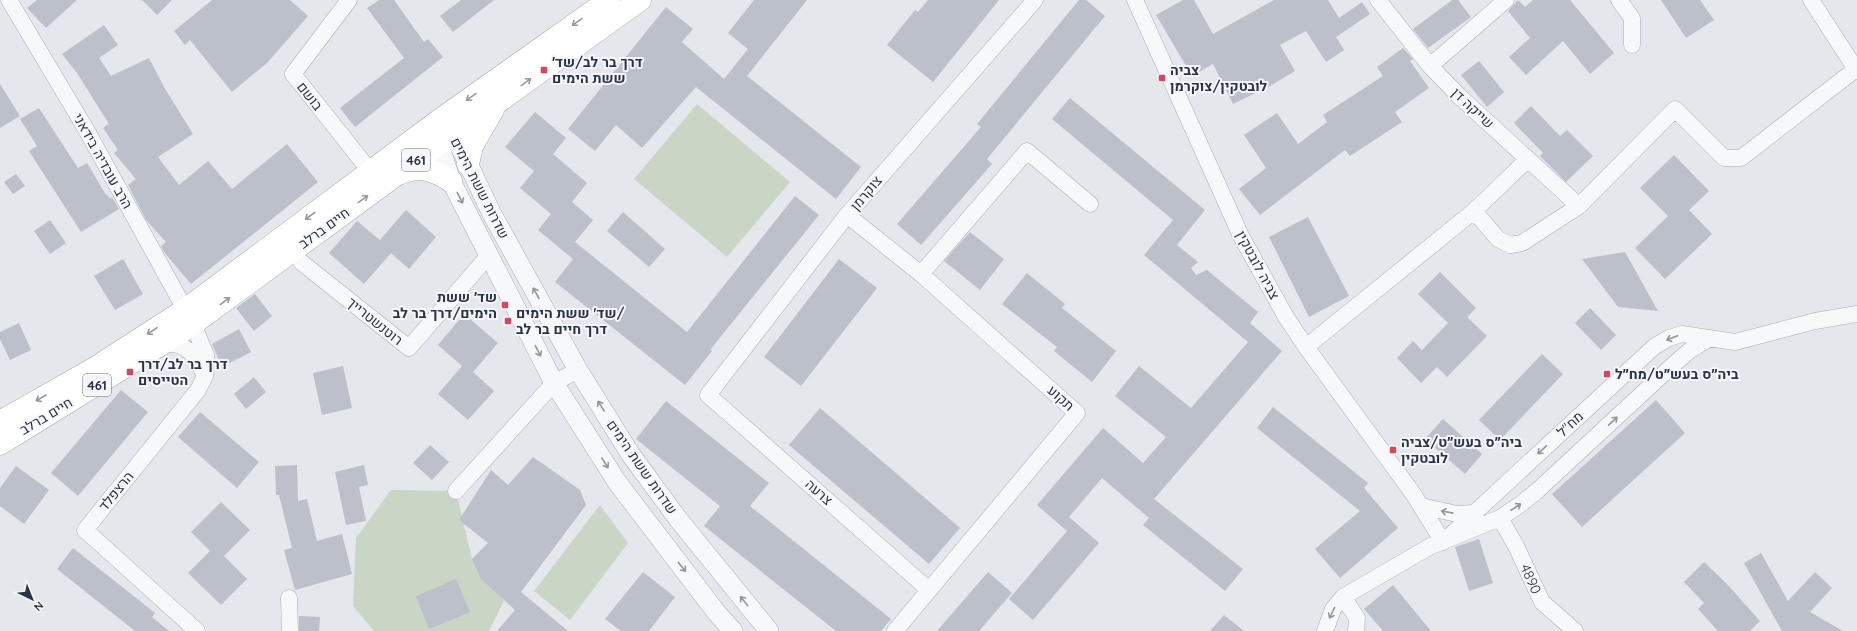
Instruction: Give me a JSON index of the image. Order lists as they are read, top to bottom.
{
  "streets": {
    "main road": ["461", "חיים ברלב"],
    "street": [
      "בושם",
      "שייקה דן",
      "הרב עובדיה בידאני",
      "שדרות ששת הימים",
      "צוקרמן",
      "צביה לובטקין",
      "רוטנשטרייך",
      "תקוע",
      "מח\"ל",
      "הרצפלד",
      "צרעה",
      "4890"
    ]
  },
  "crossings": [
    ["בושם", "חיים ברלב"],
    ["הרב עובדיה בידאני", "חיים ברלב"],
    ["הרב עובדיה בידאני", "הרצפלד"],
    ["שדרות ששת הימים", "חיים ברלב"],
    ["שדרות ששת הימים", "רוטנשטרייך"],
    ["צוקרמן", "תקוע"],
    ["צוקרמן", "צרעה"],
    ["חיים ברלב", "הרצפלד"],
    ["צביה לובטקין", "מח\"ל"],
    ["תקוע", "צרעה"],
    ["מח\"ל", "4890"]
  ],
  "places": {
    "transit": [
      "דרך בר לב/שד׳ ששת הימים",
      "צביה לובטקין/צוקרמן",
      "שד׳ ששת הימים/דרך בר לב",
      "שד' ששת הימים/ דרך חיים בר לב",
      "דרך בר לב/דרך הטייסים",
      "ביה״ס בעש״ט/מח״ל",
      "ביה״ס בעש״ט/צביה לובטקין"
    ]
  },
  "north": "bottom right"
}
